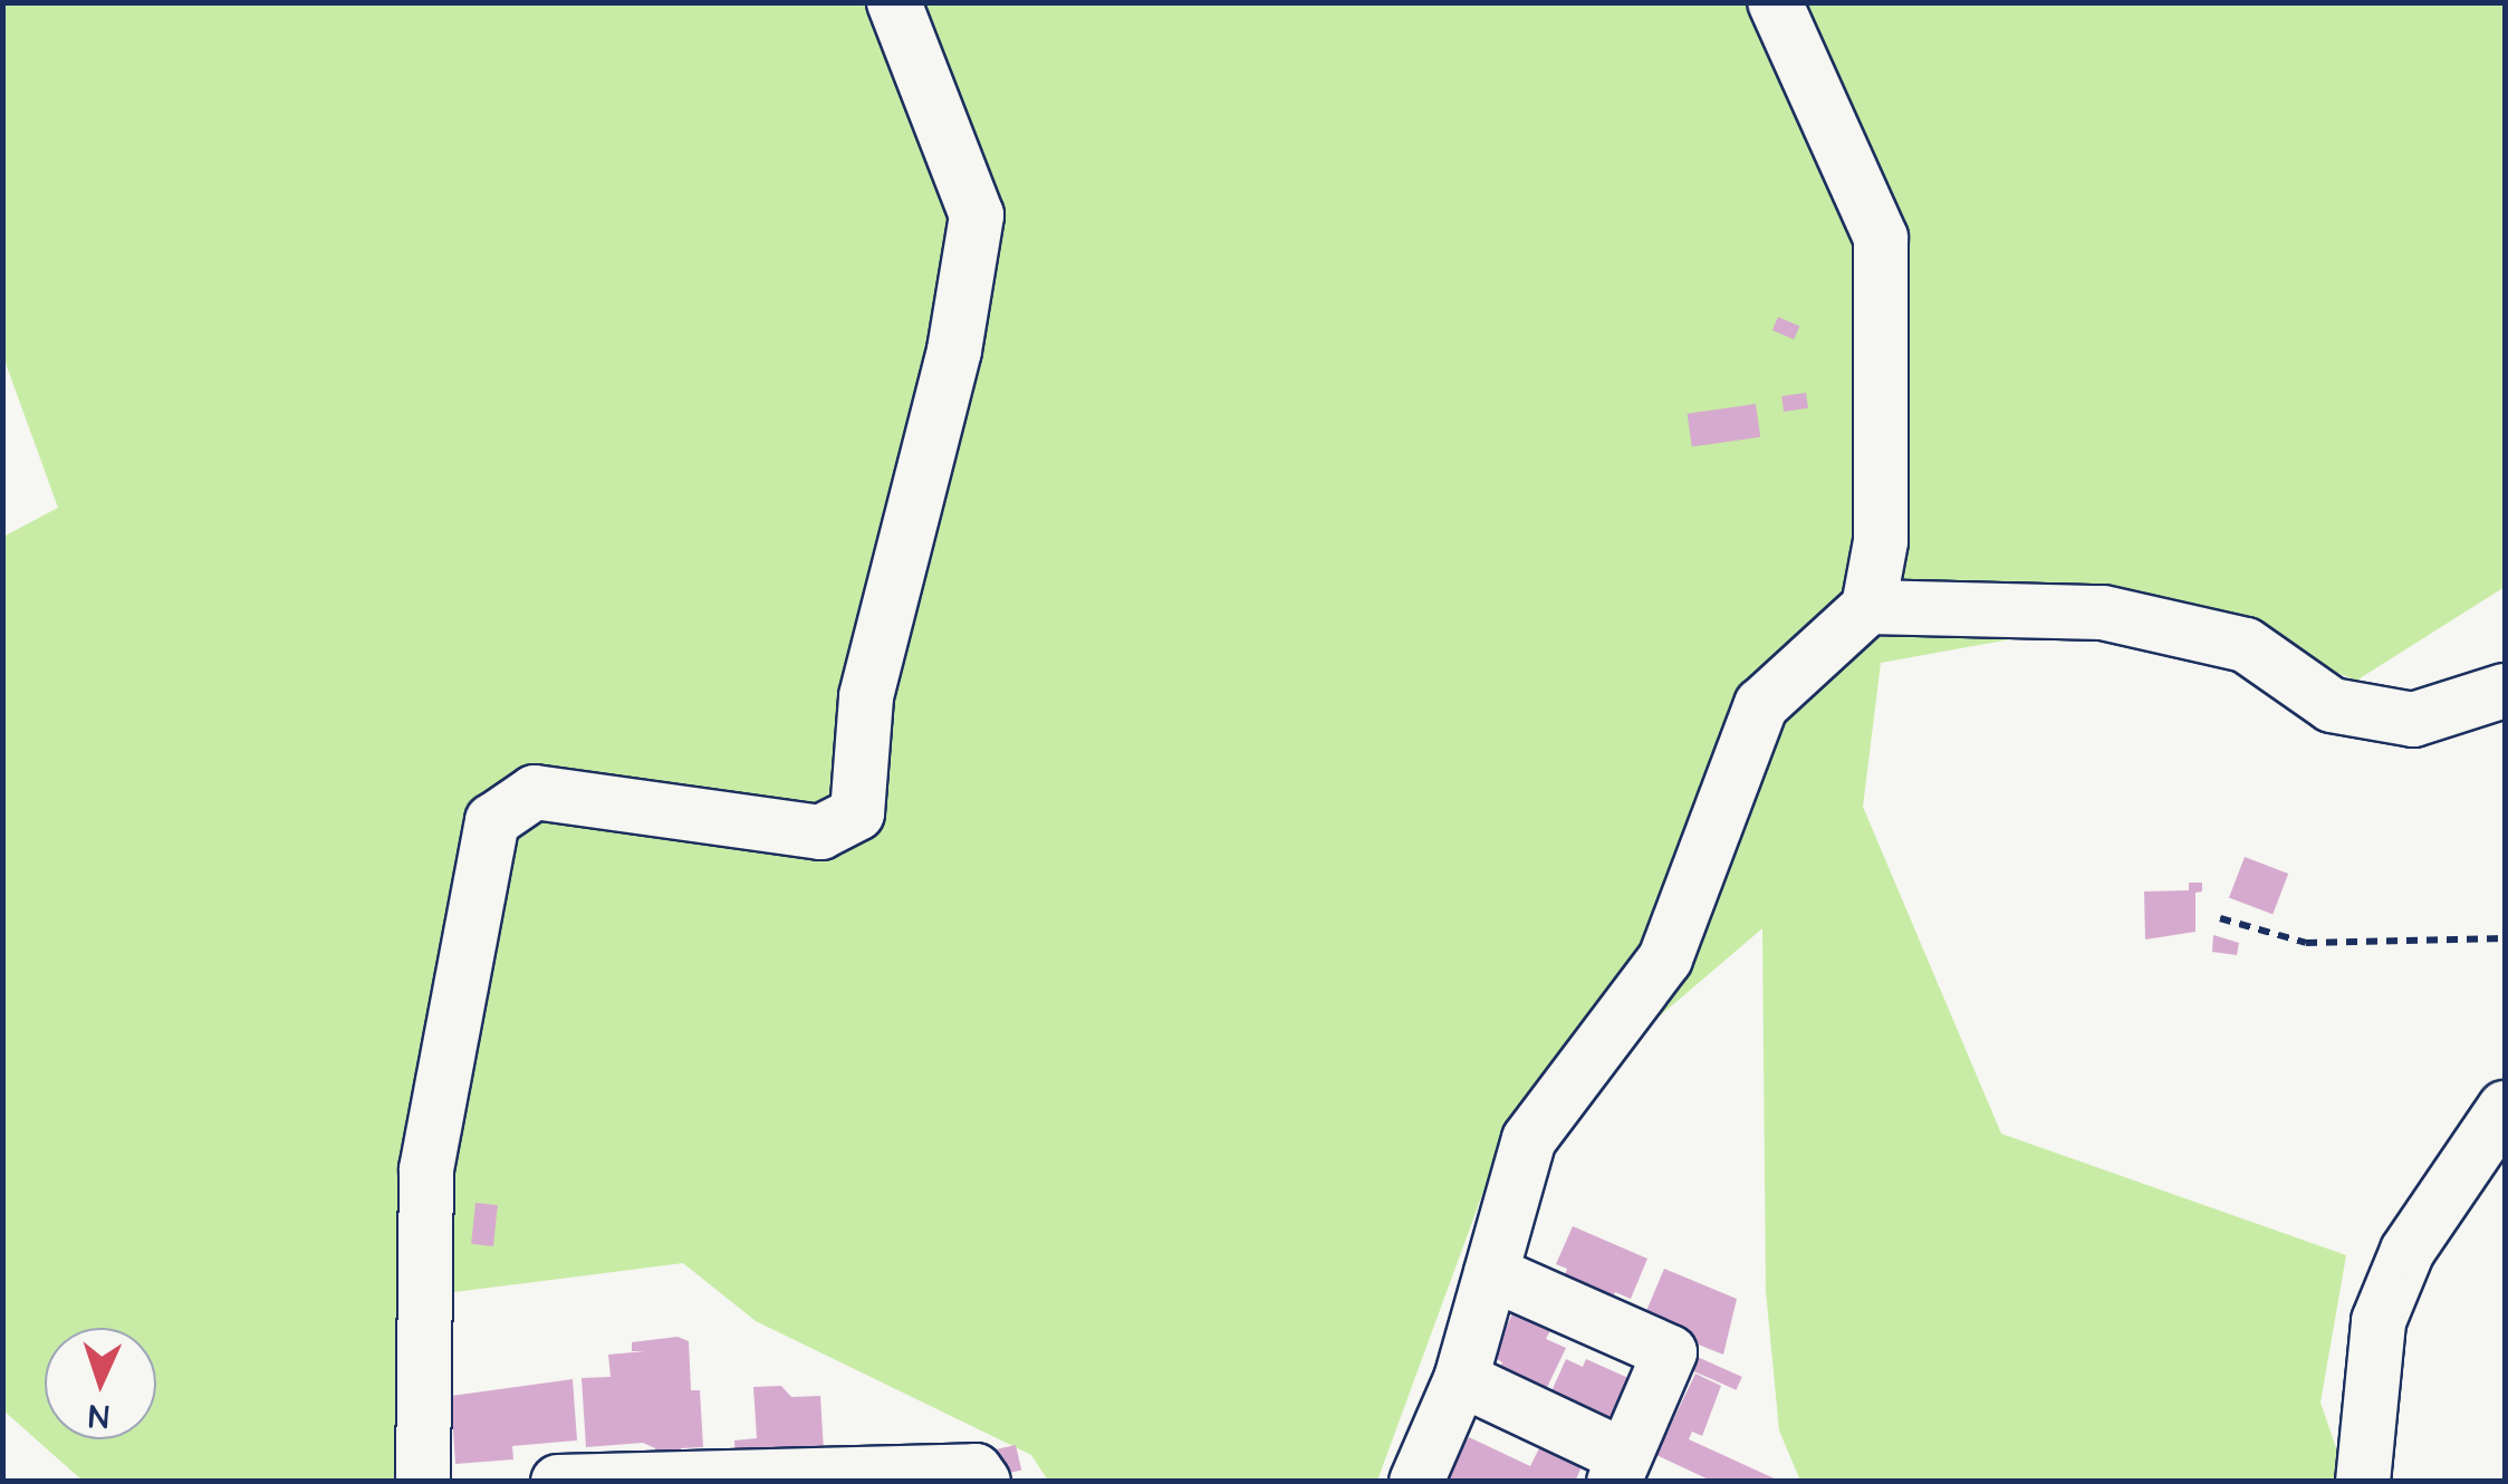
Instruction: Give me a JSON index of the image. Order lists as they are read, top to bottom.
{
  "north": "bottom"
}
